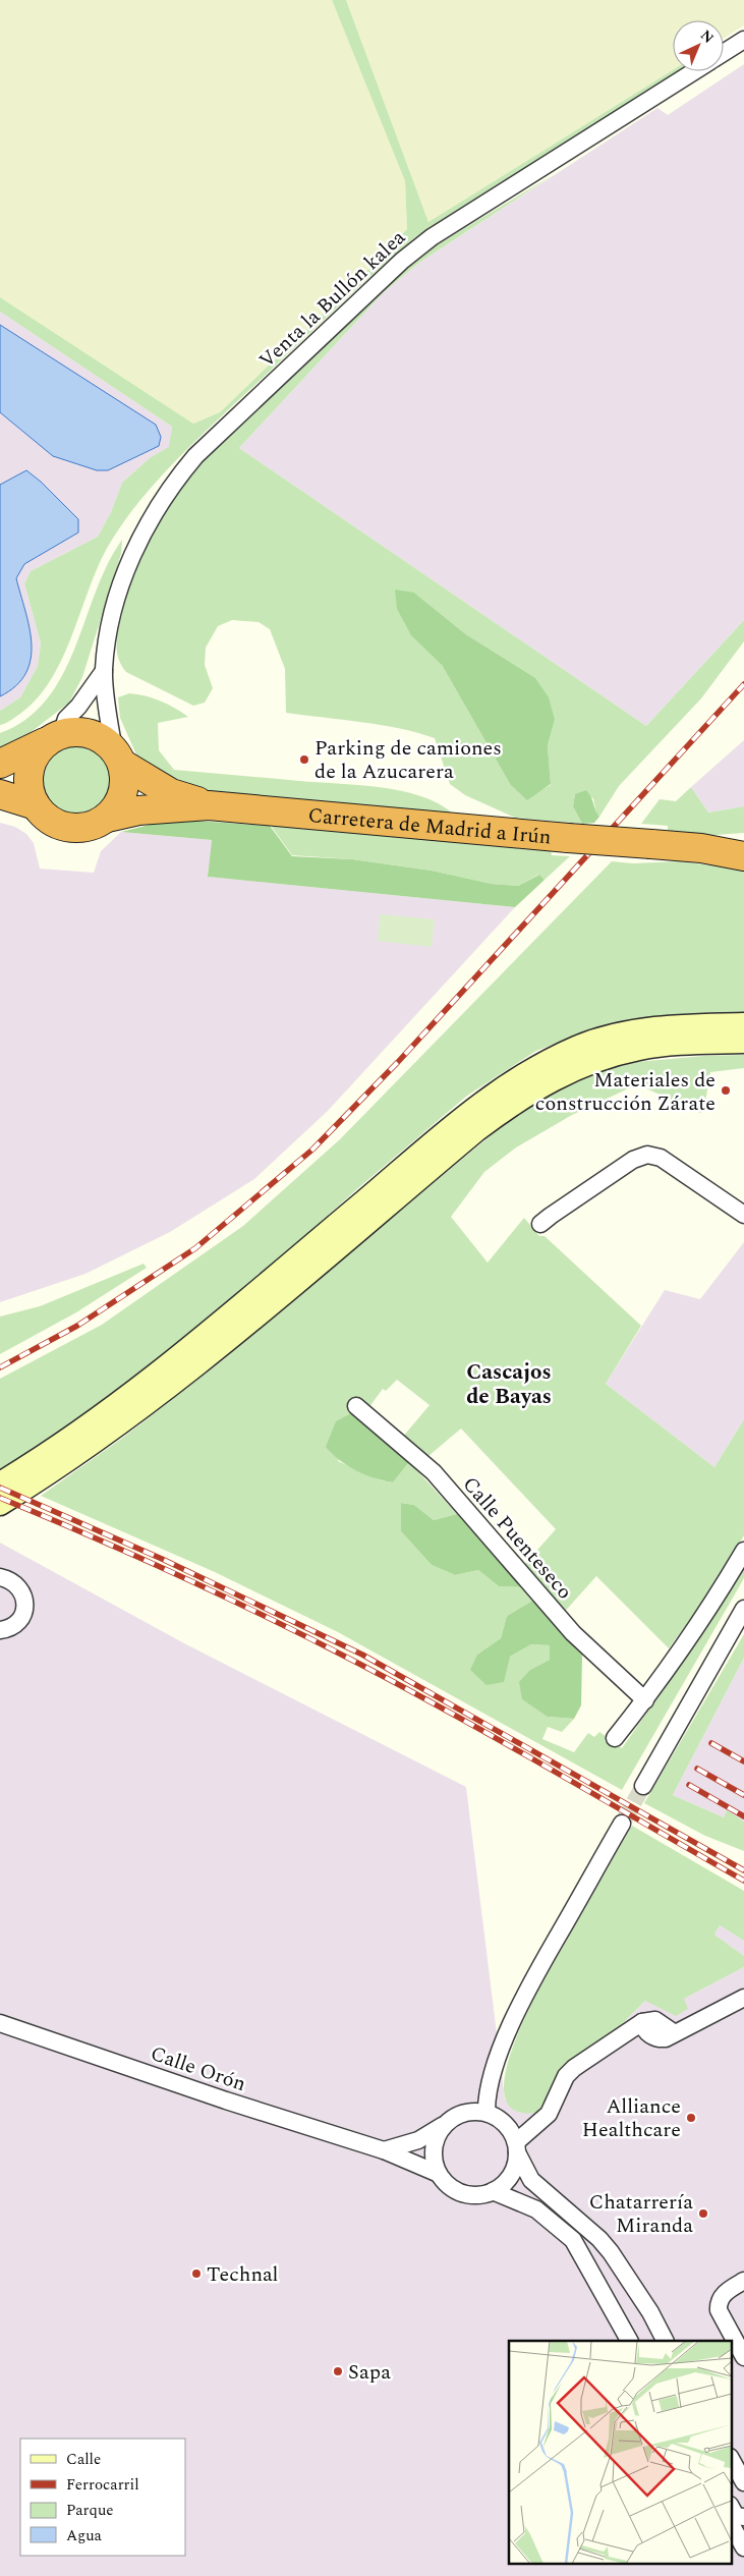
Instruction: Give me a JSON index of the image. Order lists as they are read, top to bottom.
{
  "streets": {
    "highway": ["Carretera de Madrid a Irún"],
    "street": ["Venta la Bullón kalea", "Calle Puenteseco", "Calle Orón"]
  },
  "districts": ["Cascajos de Bayas"],
  "places": [
    "Parking de camiones de la Azucarera",
    "Materiales de construcción Zárate",
    "Alliance Healthcare",
    "Chatarrería Miranda",
    "Technal",
    "Sapa"
  ],
  "legend": [
    "Calle",
    "Ferrocarril",
    "Parque",
    "Agua"
  ],
  "north": "top right"
}
